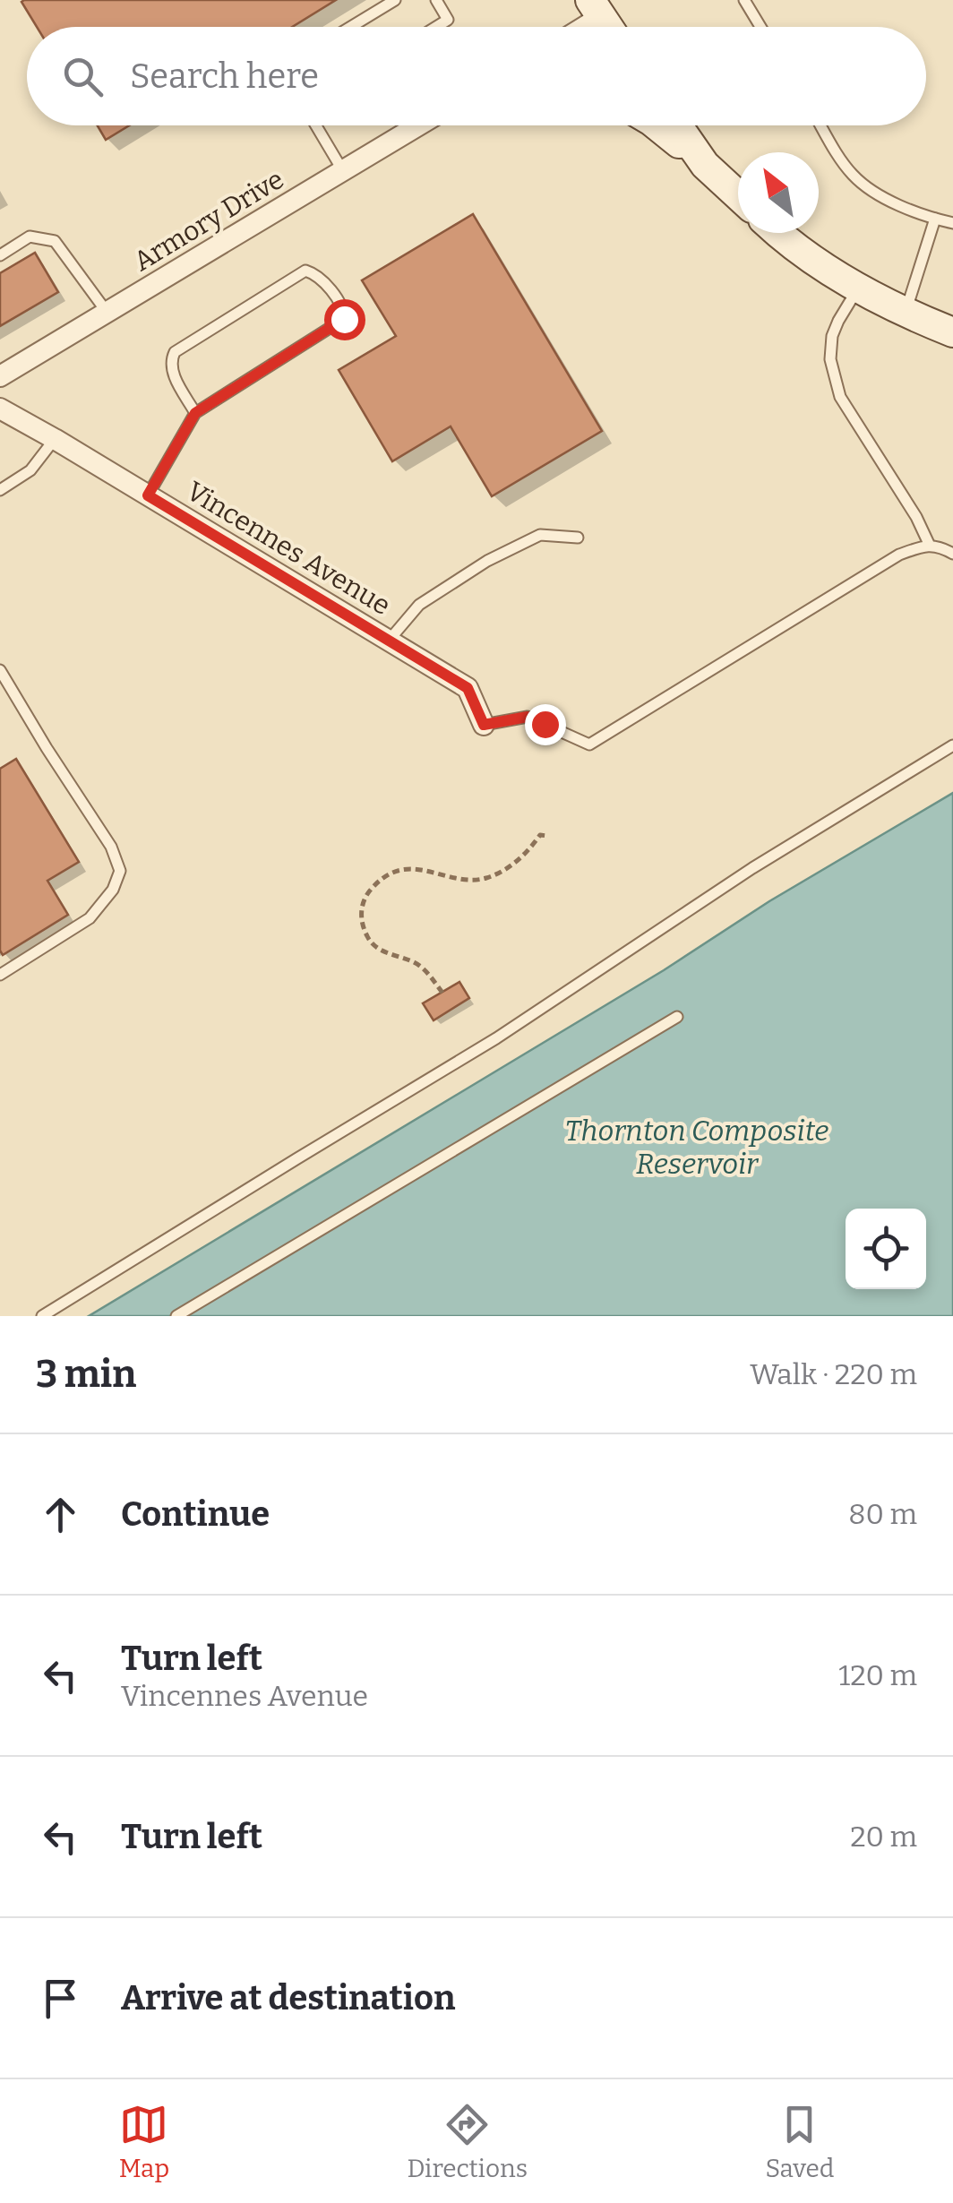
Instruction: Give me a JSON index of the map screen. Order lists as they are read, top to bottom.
{
  "streets": {
    "street": ["Armory Drive", "Vincennes Avenue"]
  },
  "water": ["Thornton Composite Reservoir"],
  "north": "top left",
  "page": {
    "search": "Search here",
    "heading": ["3 min", "Walk · 220 m"],
    "list": [
      ["Continue", "80 m"],
      ["Turn left", "Vincennes Avenue", "120 m"],
      ["Turn left", "20 m"],
      "Arrive at destination"
    ],
    "nav": ["Map", "Directions", "Saved"]
  }
}
